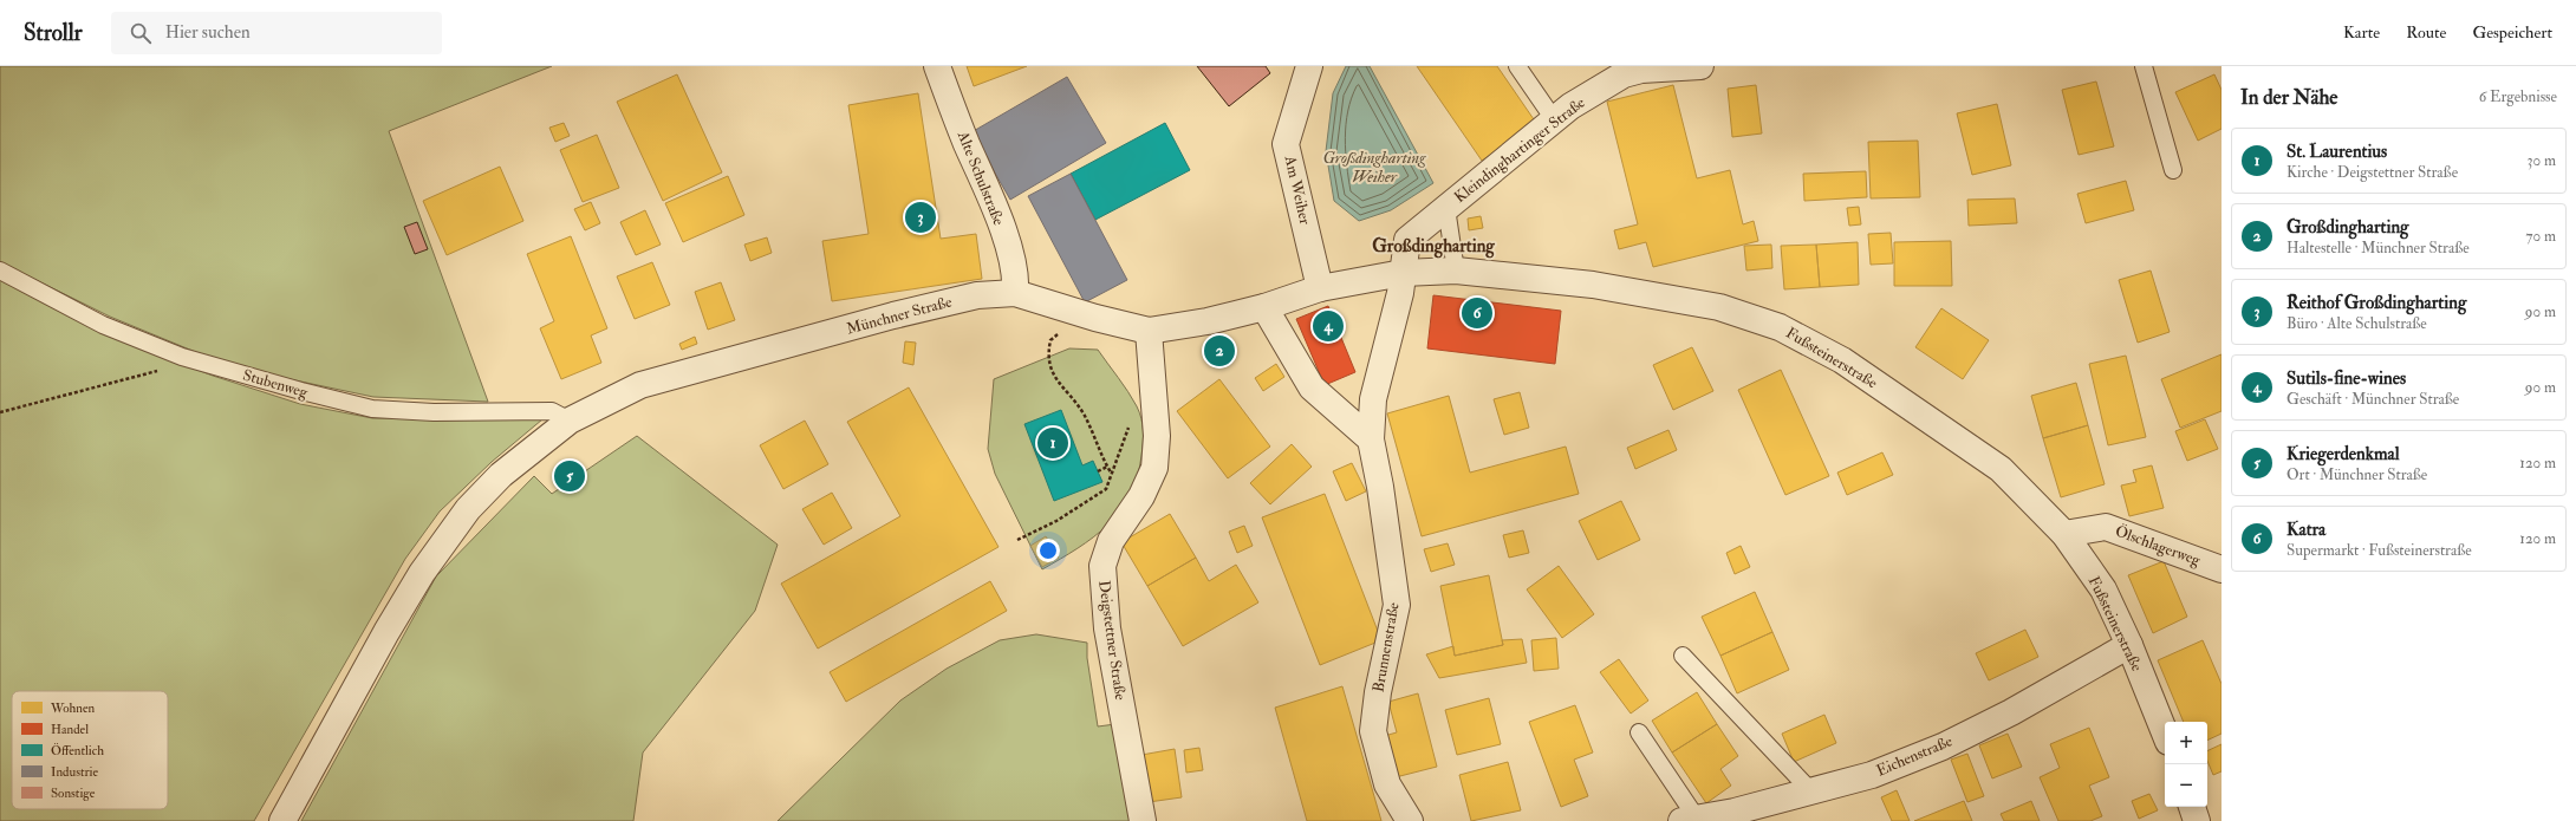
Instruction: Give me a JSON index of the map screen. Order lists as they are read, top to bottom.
{
  "streets": {
    "street": [
      "Kleindinghartinger Straße",
      "Alte Schulstraße",
      "Am Weiher",
      "Münchner Straße",
      "Fußsteinerstraße",
      "Ölschlagerweg",
      "Deigstettner Straße",
      "Brunnenstraße",
      "Eichenstraße"
    ],
    "lane": ["Stubenweg"]
  },
  "crossings": [
    ["Kleindinghartinger Straße", "Fußsteinerstraße"],
    ["Kleindinghartinger Straße", "Brunnenstraße"],
    ["Alte Schulstraße", "Münchner Straße"],
    ["Am Weiher", "Münchner Straße"],
    ["Am Weiher", "Fußsteinerstraße"],
    ["Münchner Straße", "Fußsteinerstraße"],
    ["Münchner Straße", "Stubenweg"],
    ["Münchner Straße", "Deigstettner Straße"],
    ["Fußsteinerstraße", "Ölschlagerweg"],
    ["Fußsteinerstraße", "Brunnenstraße"],
    ["Fußsteinerstraße", "Eichenstraße"]
  ],
  "districts": ["Großdingharting"],
  "water": ["Großdingharting Weiher"],
  "legend": [
    "Wohnen",
    "Handel",
    "Öffentlich",
    "Industrie",
    "Sonstige"
  ],
  "page": {
    "header": "Strollr",
    "search": "Hier suchen",
    "nav": ["Karte", "Route", "Gespeichert"],
    "heading": ["In der Nähe", "6 Ergebnisse"],
    "list": [
      {
        "mark": "1",
        "name": "St. Laurentius",
        "note": "Kirche · Deigstettner Straße",
        "value": "30 m"
      },
      {
        "mark": "2",
        "name": "Großdingharting",
        "note": "Haltestelle · Münchner Straße",
        "value": "70 m"
      },
      {
        "mark": "3",
        "name": "Reithof Großdingharting",
        "note": "Büro · Alte Schulstraße",
        "value": "90 m"
      },
      {
        "mark": "4",
        "name": "Sutils-fine-wines",
        "note": "Geschäft · Münchner Straße",
        "value": "90 m"
      },
      {
        "mark": "5",
        "name": "Kriegerdenkmal",
        "note": "Ort · Münchner Straße",
        "value": "120 m"
      },
      {
        "mark": "6",
        "name": "Katra",
        "note": "Supermarkt · Fußsteinerstraße",
        "value": "120 m"
      }
    ],
    "pins": [
      "3",
      "6",
      "4",
      "2",
      "1",
      "5"
    ],
    "map_buttons": ["+", "−"]
  }
}
